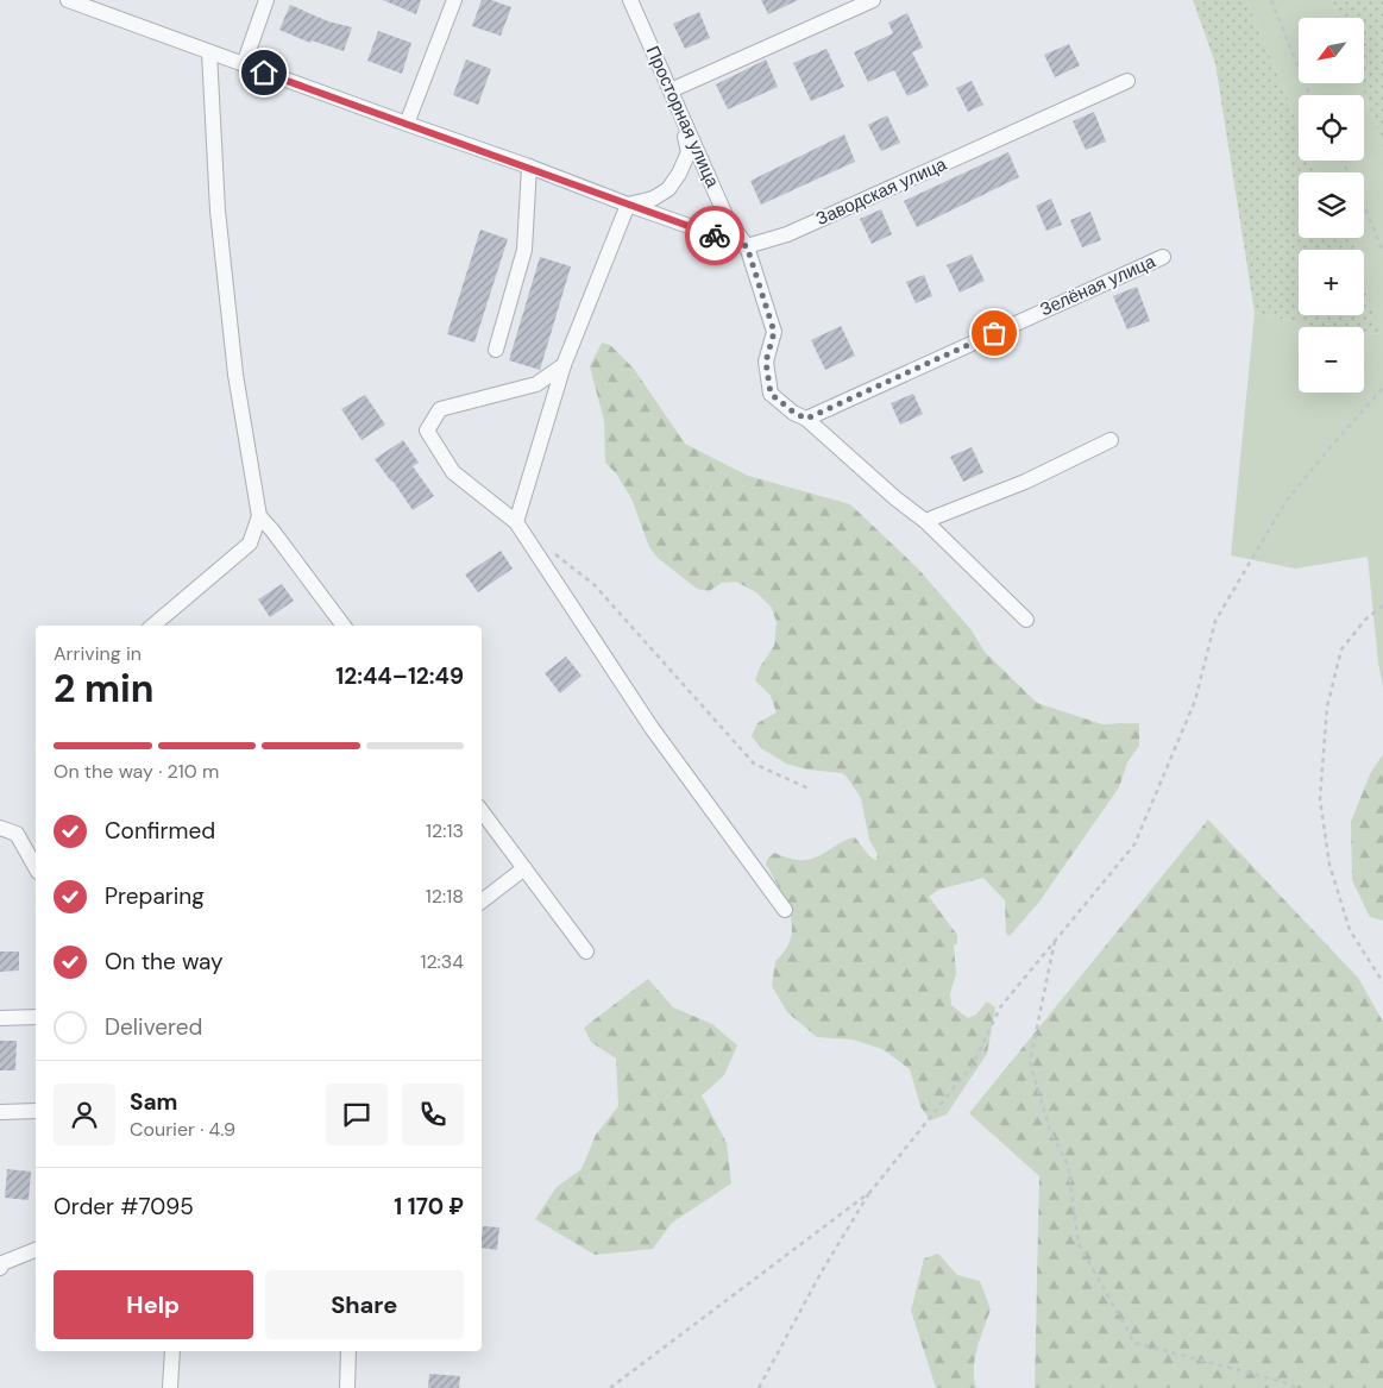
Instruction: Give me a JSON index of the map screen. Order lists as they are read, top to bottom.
{
  "streets": {
    "street": ["Просторная улица", "Заводская улица", "Зелёная улица"]
  },
  "crossings": [
    ["Просторная улица", "Заводская улица"],
    ["Просторная улица", "Зелёная улица"]
  ],
  "north": "bottom left",
  "page": {
    "map_buttons": ["+", "−"],
    "heading": ["2 min", "Arriving in", "12:44–12:49"],
    "panel": [
      "Sam",
      "Courier · 4.9",
      "Order #7095",
      "1 170 ₽"
    ],
    "bar": "On the way · 210 m",
    "list": [
      ["Confirmed", "12:13"],
      ["Preparing", "12:18"],
      ["On the way", "12:34"],
      "Delivered"
    ],
    "buttons": ["Help", "Share"]
  }
}
